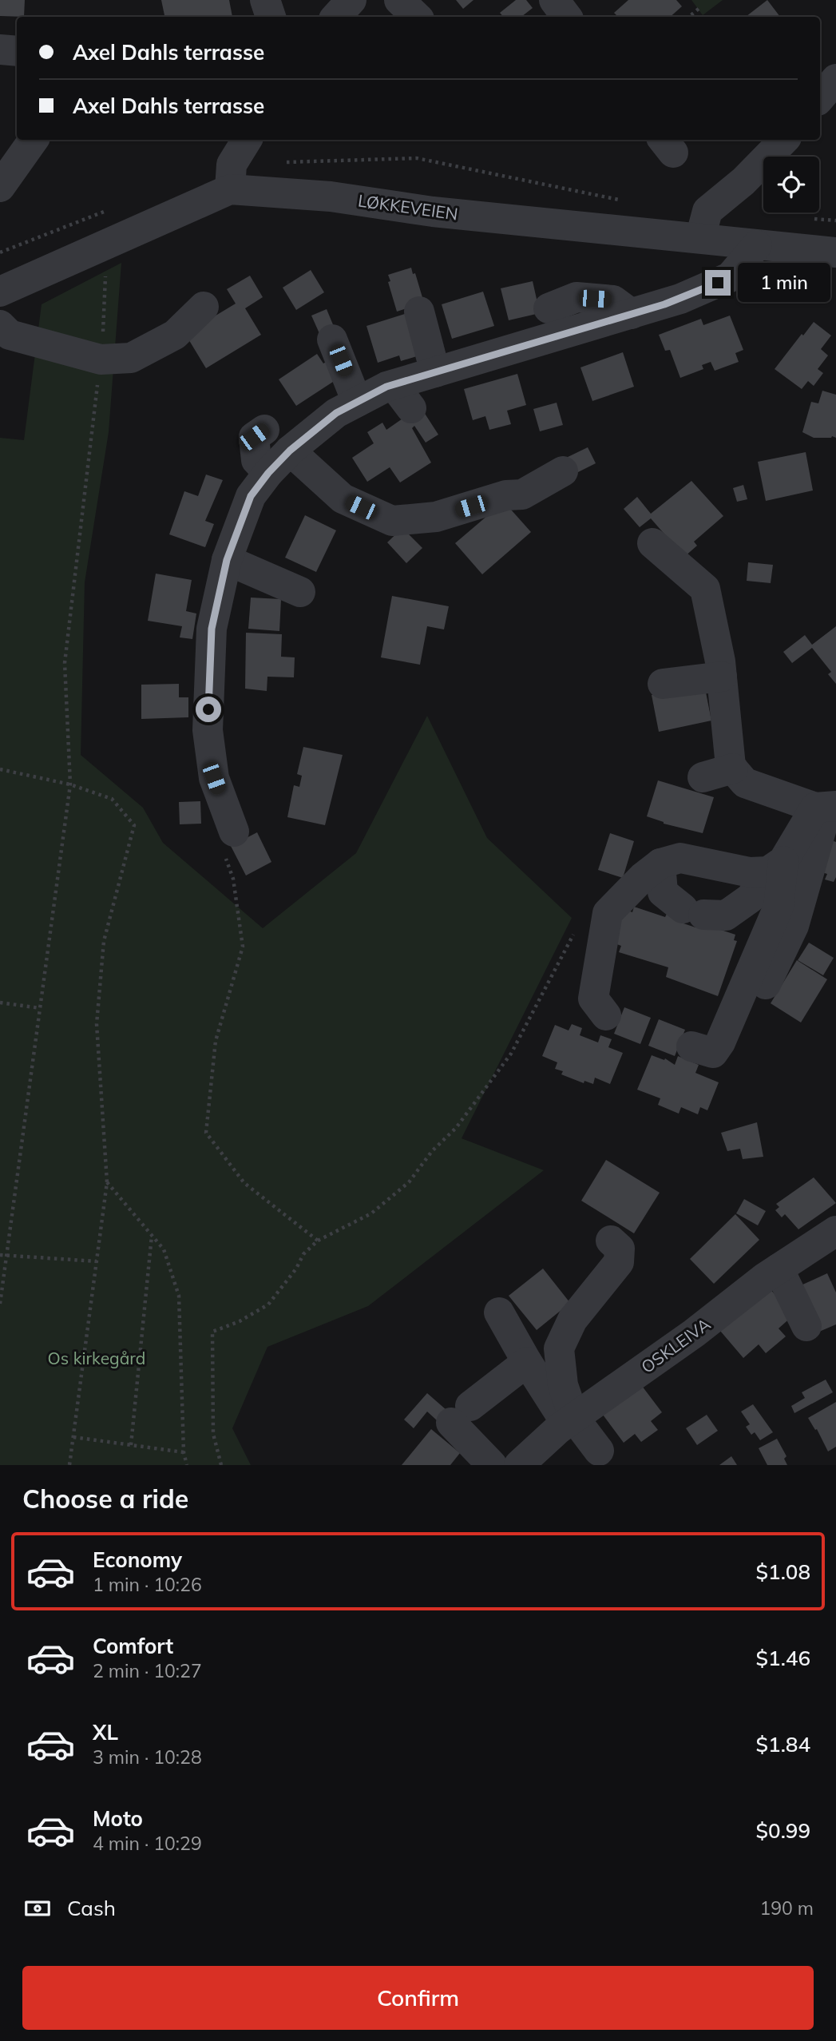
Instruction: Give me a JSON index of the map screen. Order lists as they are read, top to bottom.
{
  "streets": {
    "street": ["LØKKEVEIEN", "OSKLEIVA"]
  },
  "parks": ["Os kirkegård"],
  "page": {
    "banner": ["Axel Dahls terrasse", "Axel Dahls terrasse"],
    "bubble": "1 min",
    "heading": "Choose a ride",
    "list": [
      {
        "name": "Economy",
        "note": "1 min · 10:26",
        "value": "$1.08"
      },
      {
        "name": "Comfort",
        "note": "2 min · 10:27",
        "value": "$1.46"
      },
      {
        "name": "XL",
        "note": "3 min · 10:28",
        "value": "$1.84"
      },
      {
        "name": "Moto",
        "note": "4 min · 10:29",
        "value": "$0.99"
      }
    ],
    "pay": ["Cash", "190 m"],
    "buttons": "Confirm"
  }
}
